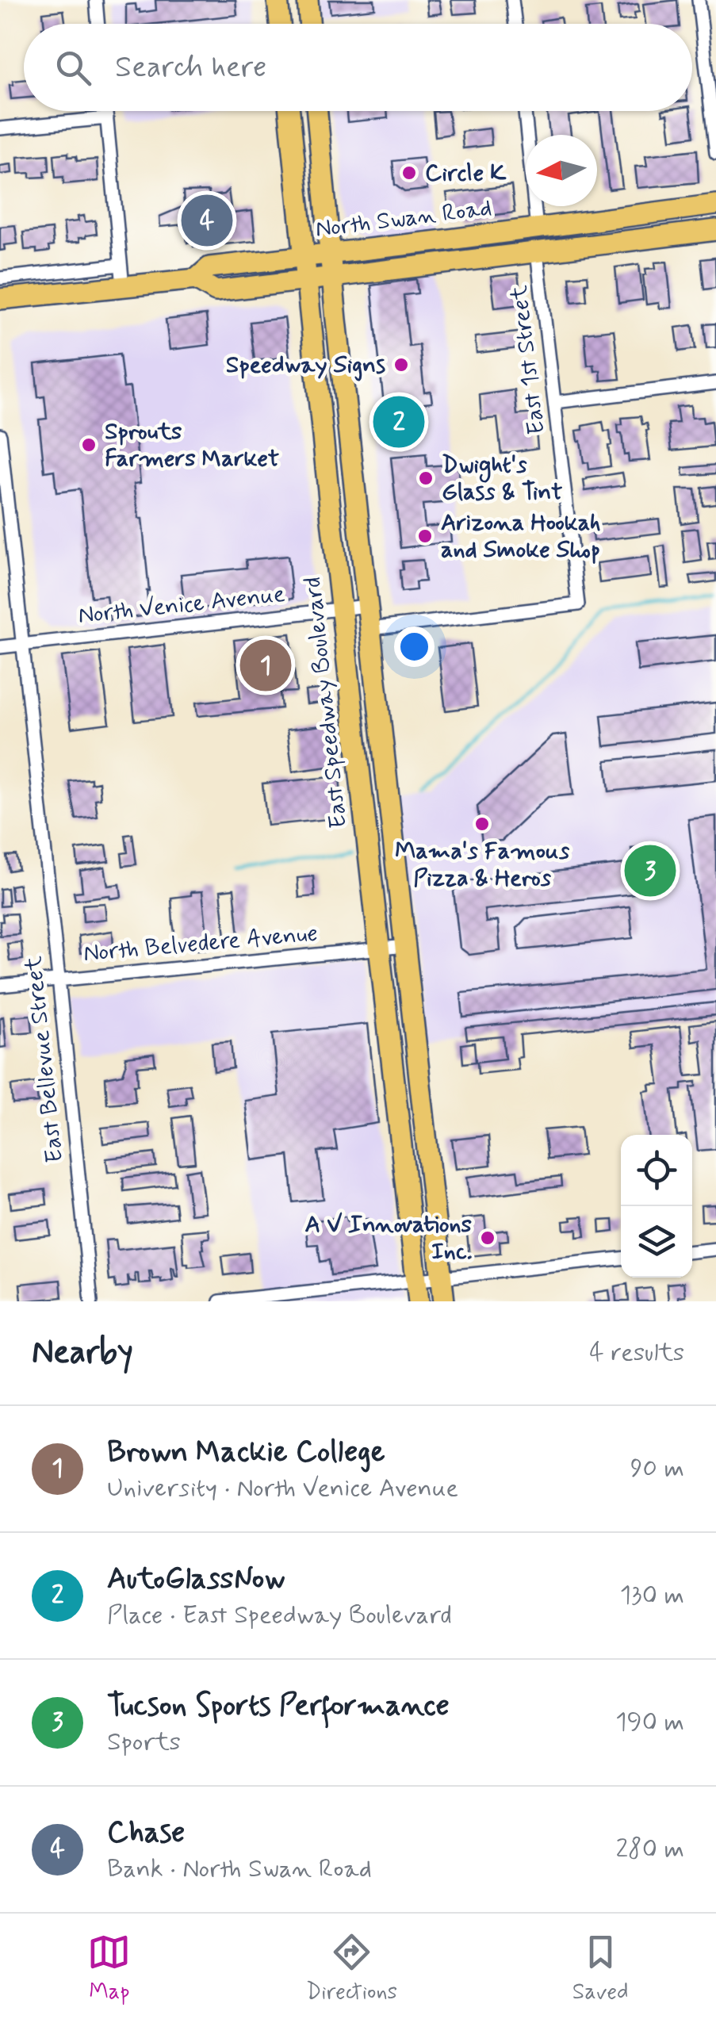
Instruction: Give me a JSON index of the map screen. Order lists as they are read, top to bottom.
{
  "streets": {
    "main road": ["North Swan Road", "East Speedway Boulevard"],
    "street": [
      "East 1st Street",
      "North Venice Avenue",
      "North Belvedere Avenue",
      "East Bellevue Street"
    ]
  },
  "crossings": [
    ["North Swan Road", "East 1st Street"],
    ["North Swan Road", "East Speedway Boulevard"],
    ["North Venice Avenue", "East Speedway Boulevard"],
    ["North Venice Avenue", "East Bellevue Street"],
    ["East Speedway Boulevard", "North Belvedere Avenue"],
    ["North Belvedere Avenue", "East Bellevue Street"]
  ],
  "places": [
    "Circle K",
    "Speedway Signs",
    "Sprouts Farmers Market",
    "Dwight's Glass & Tint",
    "Arizona Hookah and Smoke Shop",
    "Mama's Famous Pizza & Heros",
    "A V Innovations Inc."
  ],
  "north": "left",
  "page": {
    "search": "Search here",
    "pins": [
      "4",
      "2",
      "1",
      "3"
    ],
    "heading": ["Nearby", "4 results"],
    "list": [
      {
        "mark": "1",
        "name": "Brown Mackie College",
        "note": "University · North Venice Avenue",
        "value": "90 m"
      },
      {
        "mark": "2",
        "name": "AutoGlassNow",
        "note": "Place · East Speedway Boulevard",
        "value": "130 m"
      },
      {
        "mark": "3",
        "name": "Tucson Sports Performance",
        "note": "Sports",
        "value": "190 m"
      },
      {
        "mark": "4",
        "name": "Chase",
        "note": "Bank · North Swan Road",
        "value": "280 m"
      }
    ],
    "nav": ["Map", "Directions", "Saved"]
  }
}
